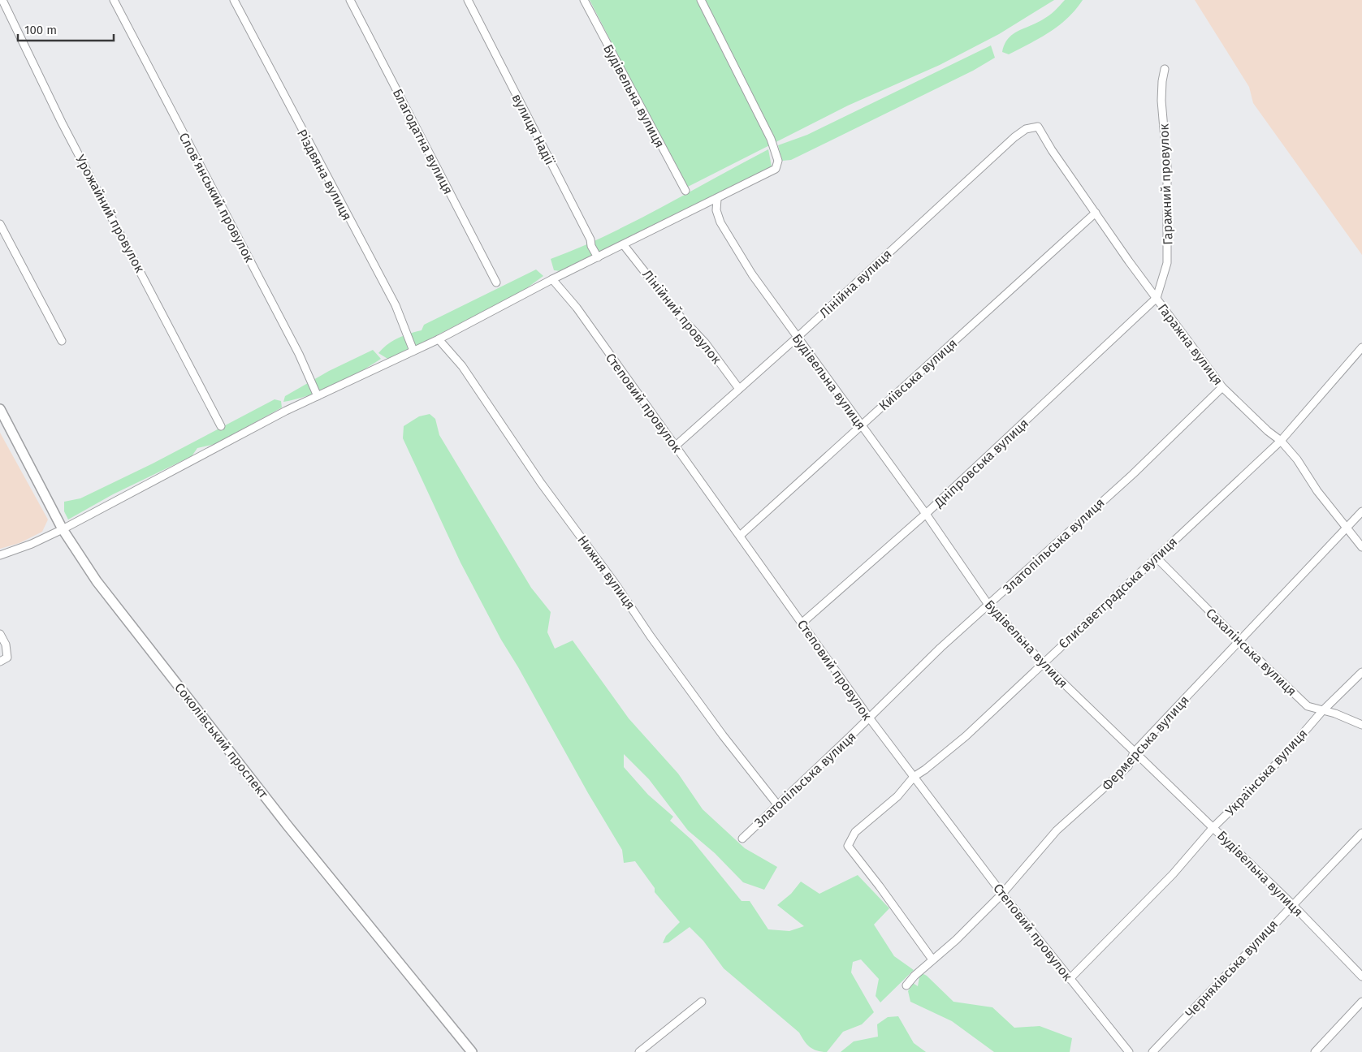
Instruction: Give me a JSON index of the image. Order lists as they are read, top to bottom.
{
  "streets": {
    "street": [
      "Будівельна вулиця",
      "вулиця Надії",
      "Благодатна вулиця",
      "Різдвяна вулиця",
      "Гаражний провулок",
      "Словʼянський провулок",
      "Урожайний провулок",
      "Лінійна вулиця",
      "Лінійний провулок",
      "Гаражна вулиця",
      "Київська вулиця",
      "Степовий провулок",
      "Дніпровська вулиця",
      "Златопільська вулиця",
      "Нижня вулиця",
      "Єлисаветградська вулиця",
      "Сахалінська вулиця",
      "Соколівський проспект",
      "Фермерська вулиця",
      "Українська вулиця",
      "Черняхівська вулиця"
    ]
  },
  "crossings": [
    ["Будівельна вулиця", "Лінійна вулиця"],
    ["Будівельна вулиця", "Київська вулиця"],
    ["Будівельна вулиця", "Дніпровська вулиця"],
    ["Будівельна вулиця", "Златопільська вулиця"],
    ["Будівельна вулиця", "Єлисаветградська вулиця"],
    ["Будівельна вулиця", "Фермерська вулиця"],
    ["Будівельна вулиця", "Українська вулиця"],
    ["Будівельна вулиця", "Черняхівська вулиця"],
    ["Гаражний провулок", "Гаражна вулиця"],
    ["Гаражний провулок", "Дніпровська вулиця"],
    ["Лінійна вулиця", "Лінійний провулок"],
    ["Лінійна вулиця", "Гаражна вулиця"],
    ["Лінійна вулиця", "Степовий провулок"],
    ["Гаражна вулиця", "Київська вулиця"],
    ["Гаражна вулиця", "Дніпровська вулиця"],
    ["Гаражна вулиця", "Златопільська вулиця"],
    ["Гаражна вулиця", "Єлисаветградська вулиця"],
    ["Гаражна вулиця", "Фермерська вулиця"],
    ["Київська вулиця", "Степовий провулок"],
    ["Степовий провулок", "Дніпровська вулиця"],
    ["Степовий провулок", "Златопільська вулиця"],
    ["Степовий провулок", "Єлисаветградська вулиця"],
    ["Степовий провулок", "Фермерська вулиця"],
    ["Степовий провулок", "Українська вулиця"],
    ["Златопільська вулиця", "Нижня вулиця"],
    ["Єлисаветградська вулиця", "Сахалінська вулиця"],
    ["Єлисаветградська вулиця", "Фермерська вулиця"],
    ["Сахалінська вулиця", "Фермерська вулиця"],
    ["Сахалінська вулиця", "Українська вулиця"]
  ],
  "scale_bar": "100 m"
}
